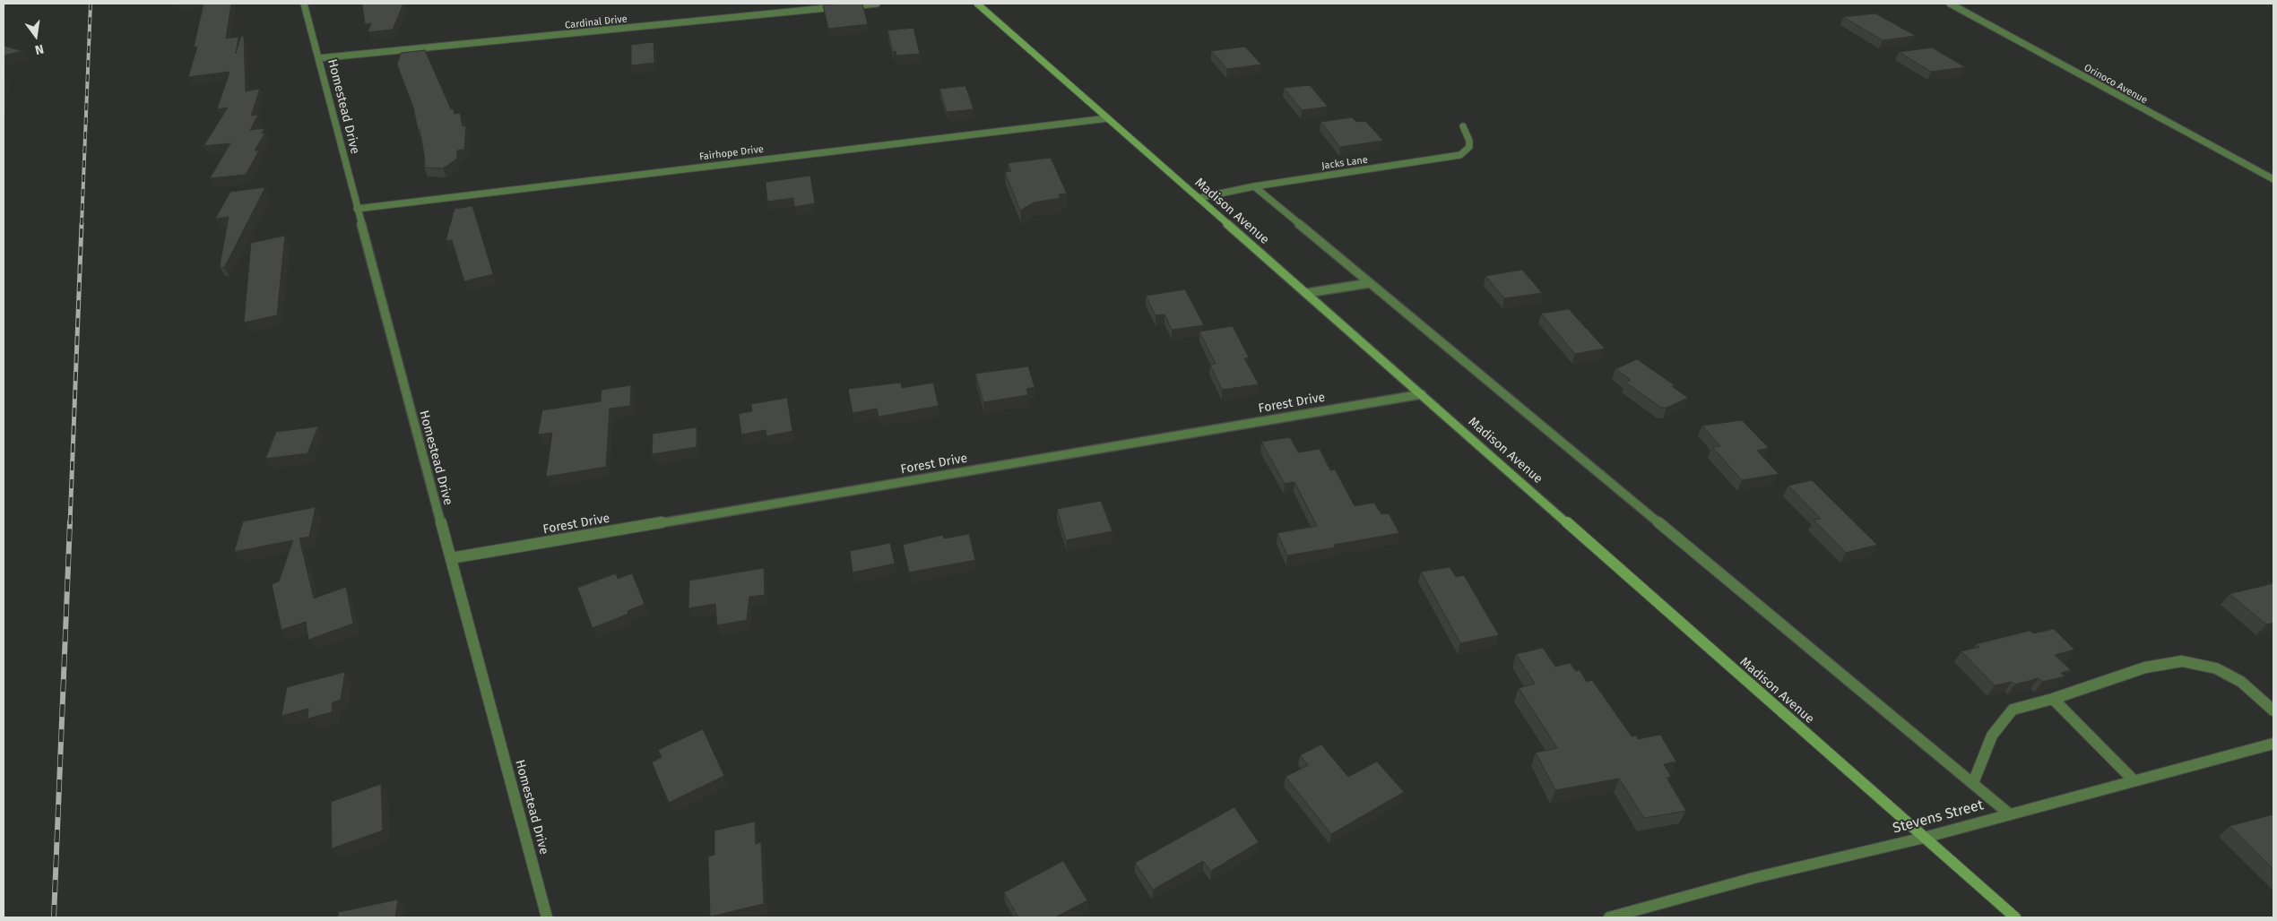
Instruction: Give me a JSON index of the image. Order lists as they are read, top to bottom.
{
  "streets": {
    "main road": ["Madison Avenue"],
    "street": [
      "Cardinal Drive",
      "Orinoco Avenue",
      "Homestead Drive",
      "Fairhope Drive",
      "Jacks Lane",
      "Forest Drive",
      "Stevens Street"
    ]
  },
  "crossings": [
    ["Cardinal Drive", "Homestead Drive"],
    ["Homestead Drive", "Fairhope Drive"],
    ["Homestead Drive", "Forest Drive"],
    ["Fairhope Drive", "Madison Avenue"],
    ["Jacks Lane", "Madison Avenue"],
    ["Madison Avenue", "Forest Drive"],
    ["Madison Avenue", "Stevens Street"]
  ],
  "north": "bottom"
}
